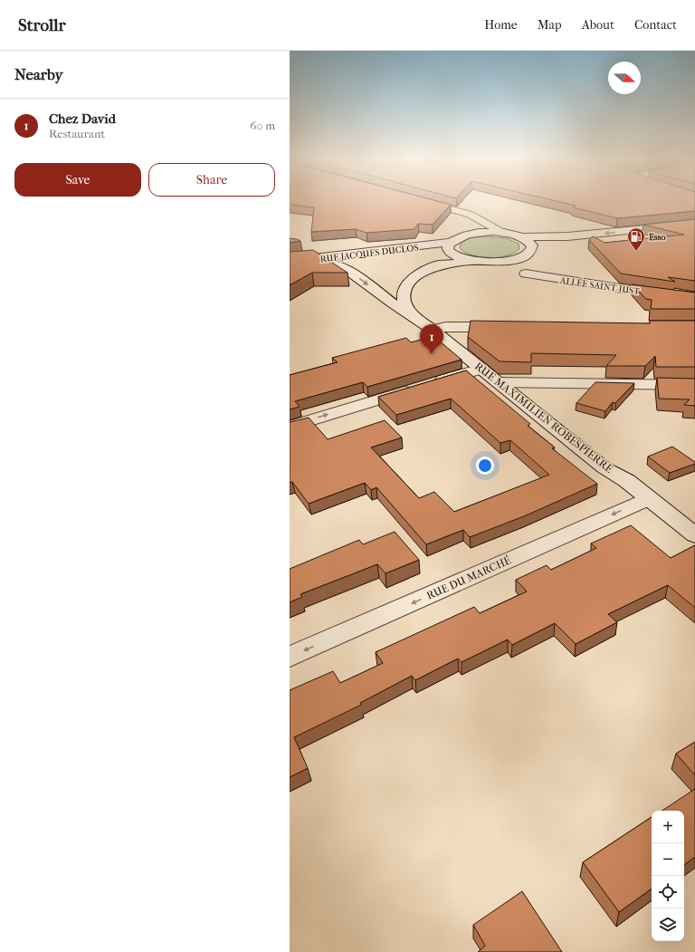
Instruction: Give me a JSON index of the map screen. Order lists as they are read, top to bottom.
{
  "streets": {
    "street": [
      "RUE JACQUES DUCLOS",
      "ALLÉE SAINT-JUST",
      "RUE MAXIMILIEN ROBESPIERRE",
      "RUE DU MARCHÉ"
    ]
  },
  "crossings": [
    ["RUE JACQUES DUCLOS", "RUE MAXIMILIEN ROBESPIERRE"],
    ["RUE MAXIMILIEN ROBESPIERRE", "RUE DU MARCHÉ"]
  ],
  "one_way": ["RUE DU MARCHÉ"],
  "places": {
    "fuel station": ["Esso"]
  },
  "north": "right",
  "page": {
    "header": "Strollr",
    "nav": [
      "Home",
      "Map",
      "About",
      "Contact"
    ],
    "heading": "Nearby",
    "list": [
      {
        "mark": "1",
        "name": "Chez David",
        "note": "Restaurant",
        "value": "60 m"
      }
    ],
    "buttons": ["Save", "Share"],
    "pins": "1",
    "map_buttons": ["+", "−"]
  }
}
